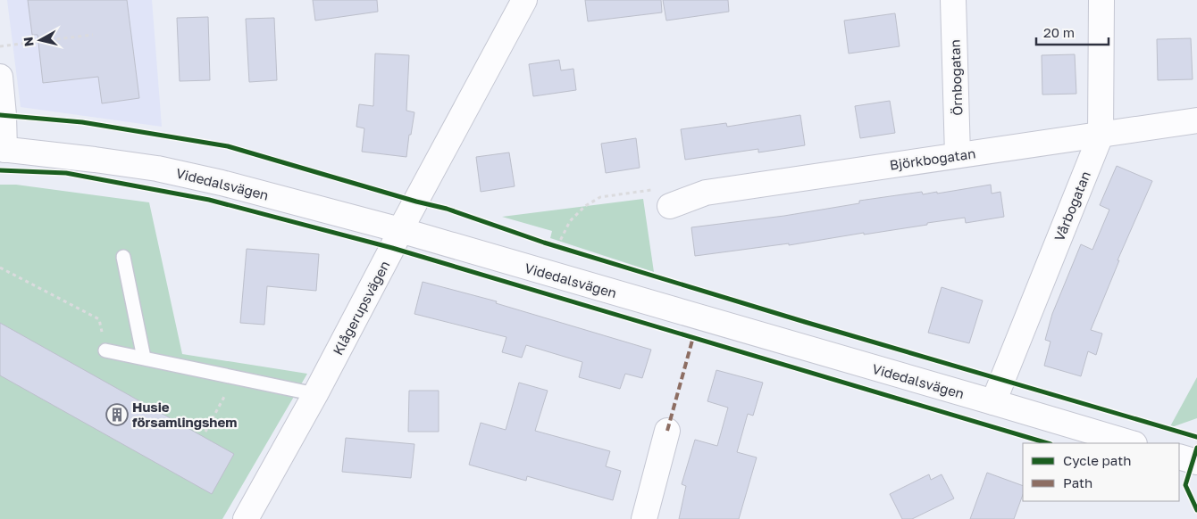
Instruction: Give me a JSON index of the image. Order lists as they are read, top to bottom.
{
  "streets": {
    "street": [
      "Örnbogatan",
      "Björkbogatan",
      "Videdalsvägen",
      "Vårbogatan",
      "Klågerupsvägen"
    ]
  },
  "crossings": [
    ["Örnbogatan", "Björkbogatan"],
    ["Björkbogatan", "Vårbogatan"],
    ["Videdalsvägen", "Vårbogatan"],
    ["Videdalsvägen", "Klågerupsvägen"]
  ],
  "places": {
    "building": ["Husie församlingshem"]
  },
  "legend": ["Cycle path", "Path"],
  "scale_bar": "20 m",
  "north": "left"
}
